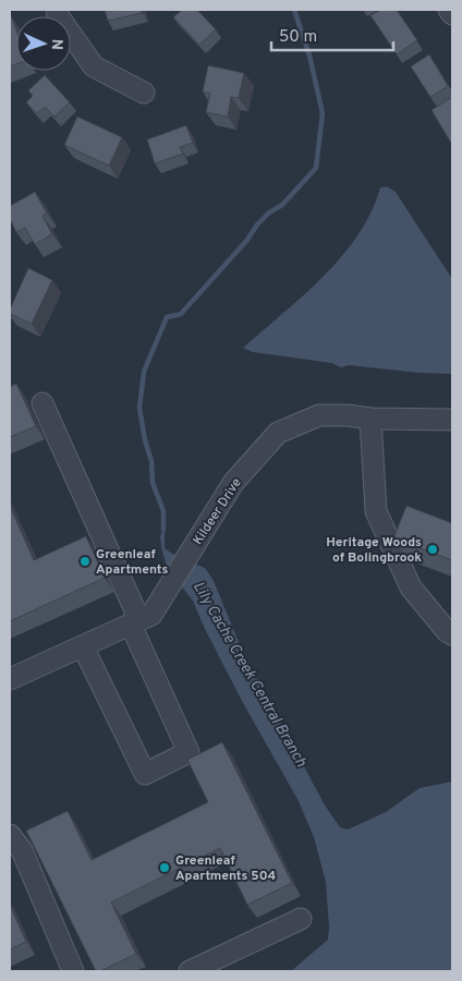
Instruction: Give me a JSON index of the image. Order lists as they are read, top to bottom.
{
  "streets": {
    "street": ["Kildeer Drive"]
  },
  "water": ["Lily Cache Creek Central Branch"],
  "places": ["Heritage Woods of Bolingbrook", "Greenleaf Apartments", "Greenleaf Apartments 504"],
  "scale_bar": "50 m",
  "north": "right"
}
